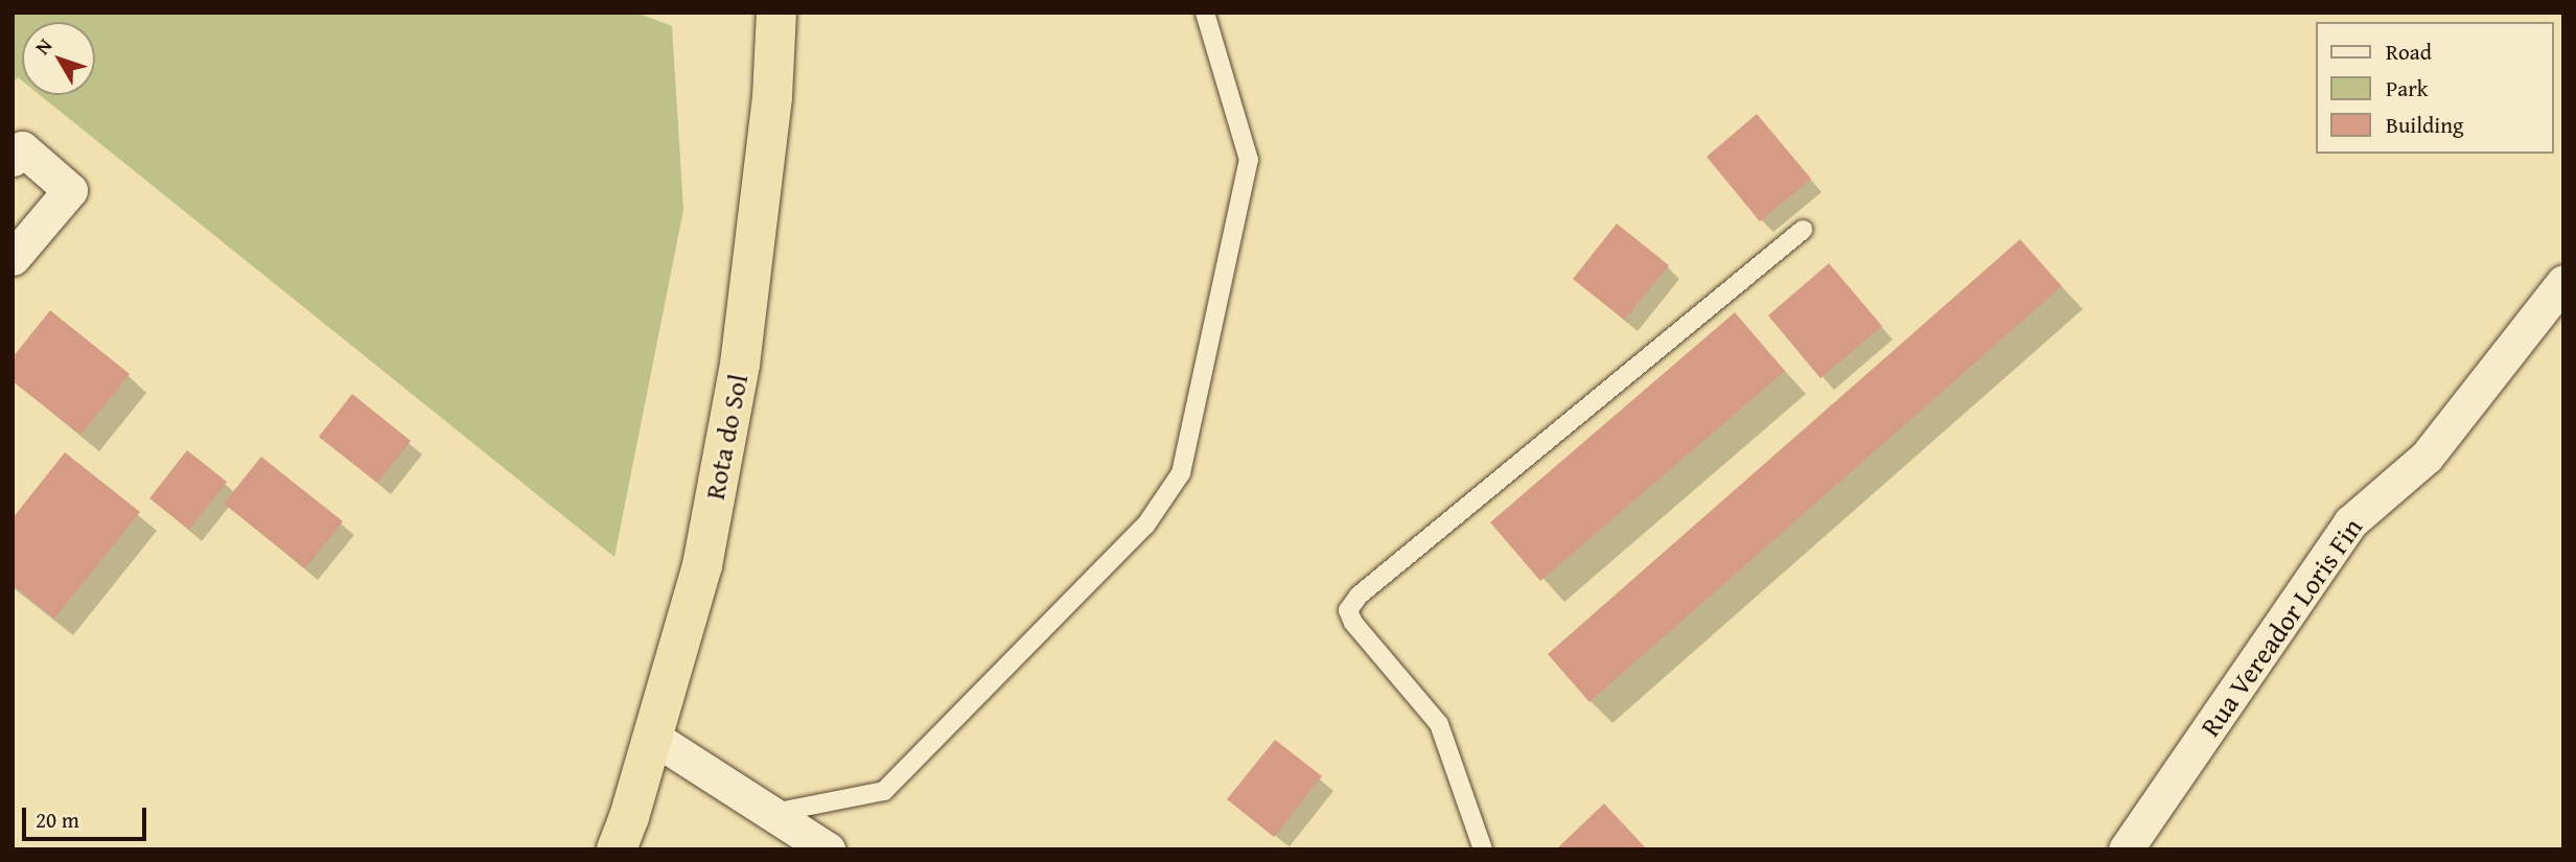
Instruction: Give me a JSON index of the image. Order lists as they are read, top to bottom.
{
  "streets": {
    "highway": ["Rota do Sol"],
    "street": ["Rua Vereador Loris Fin"]
  },
  "legend": ["Road", "Park", "Building"],
  "scale_bar": "20 m",
  "north": "top left"
}
